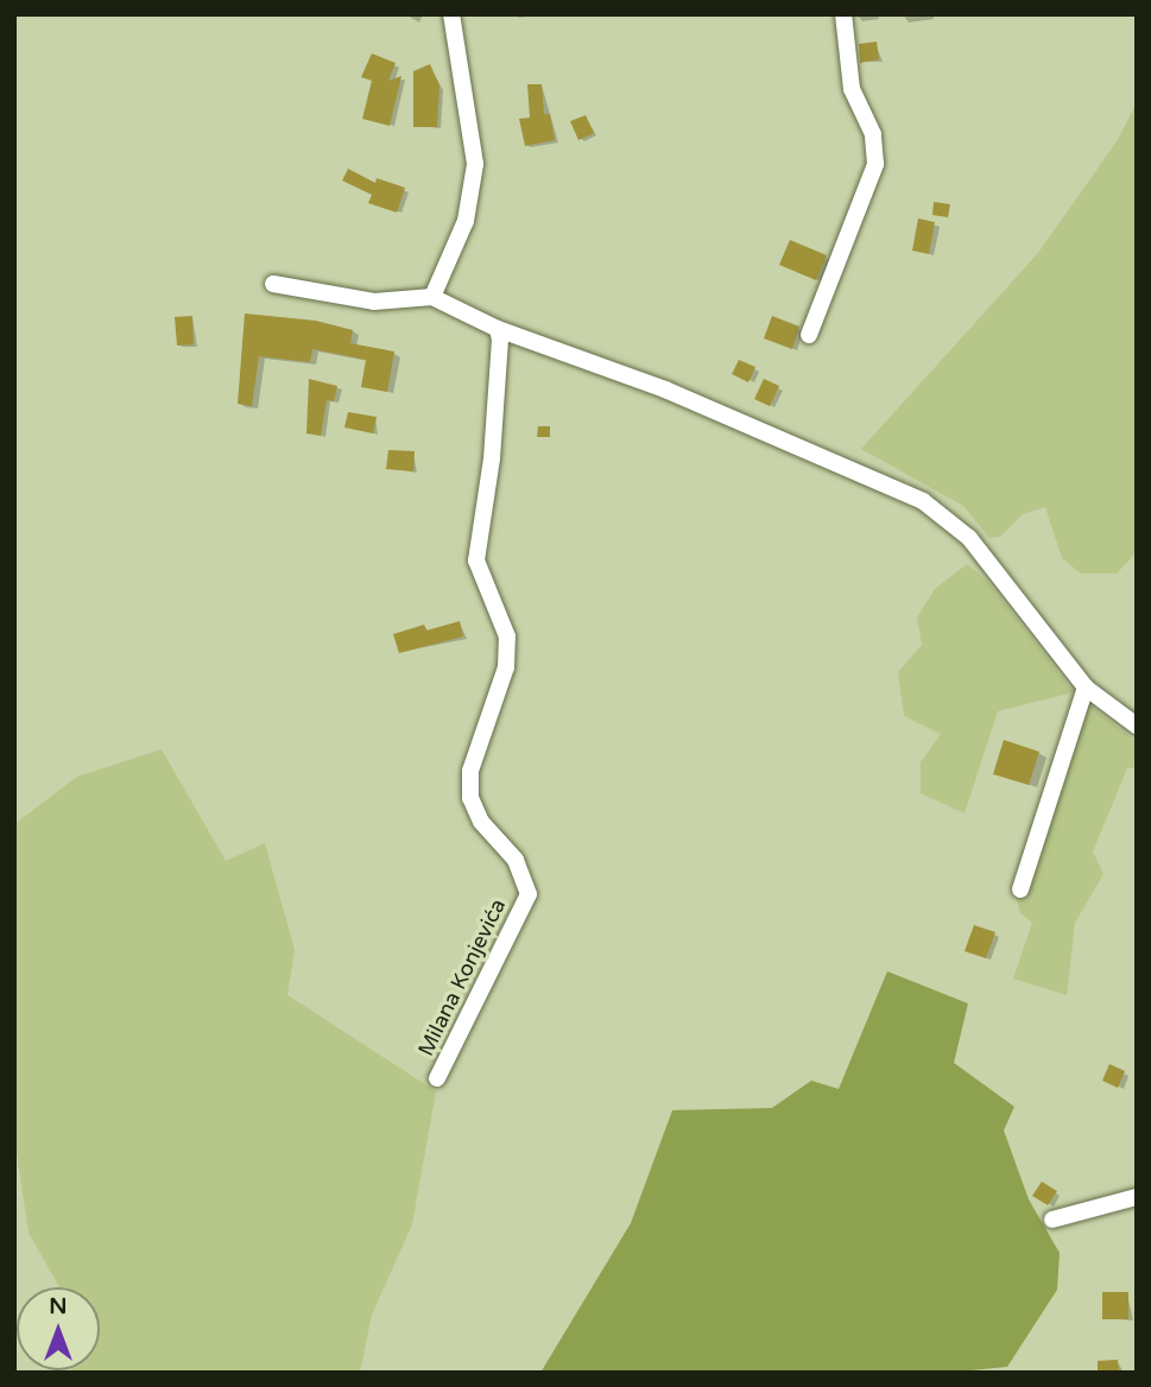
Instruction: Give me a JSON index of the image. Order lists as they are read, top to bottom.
{
  "streets": {
    "street": ["Milana Konjevića"]
  },
  "north": "top"
}
